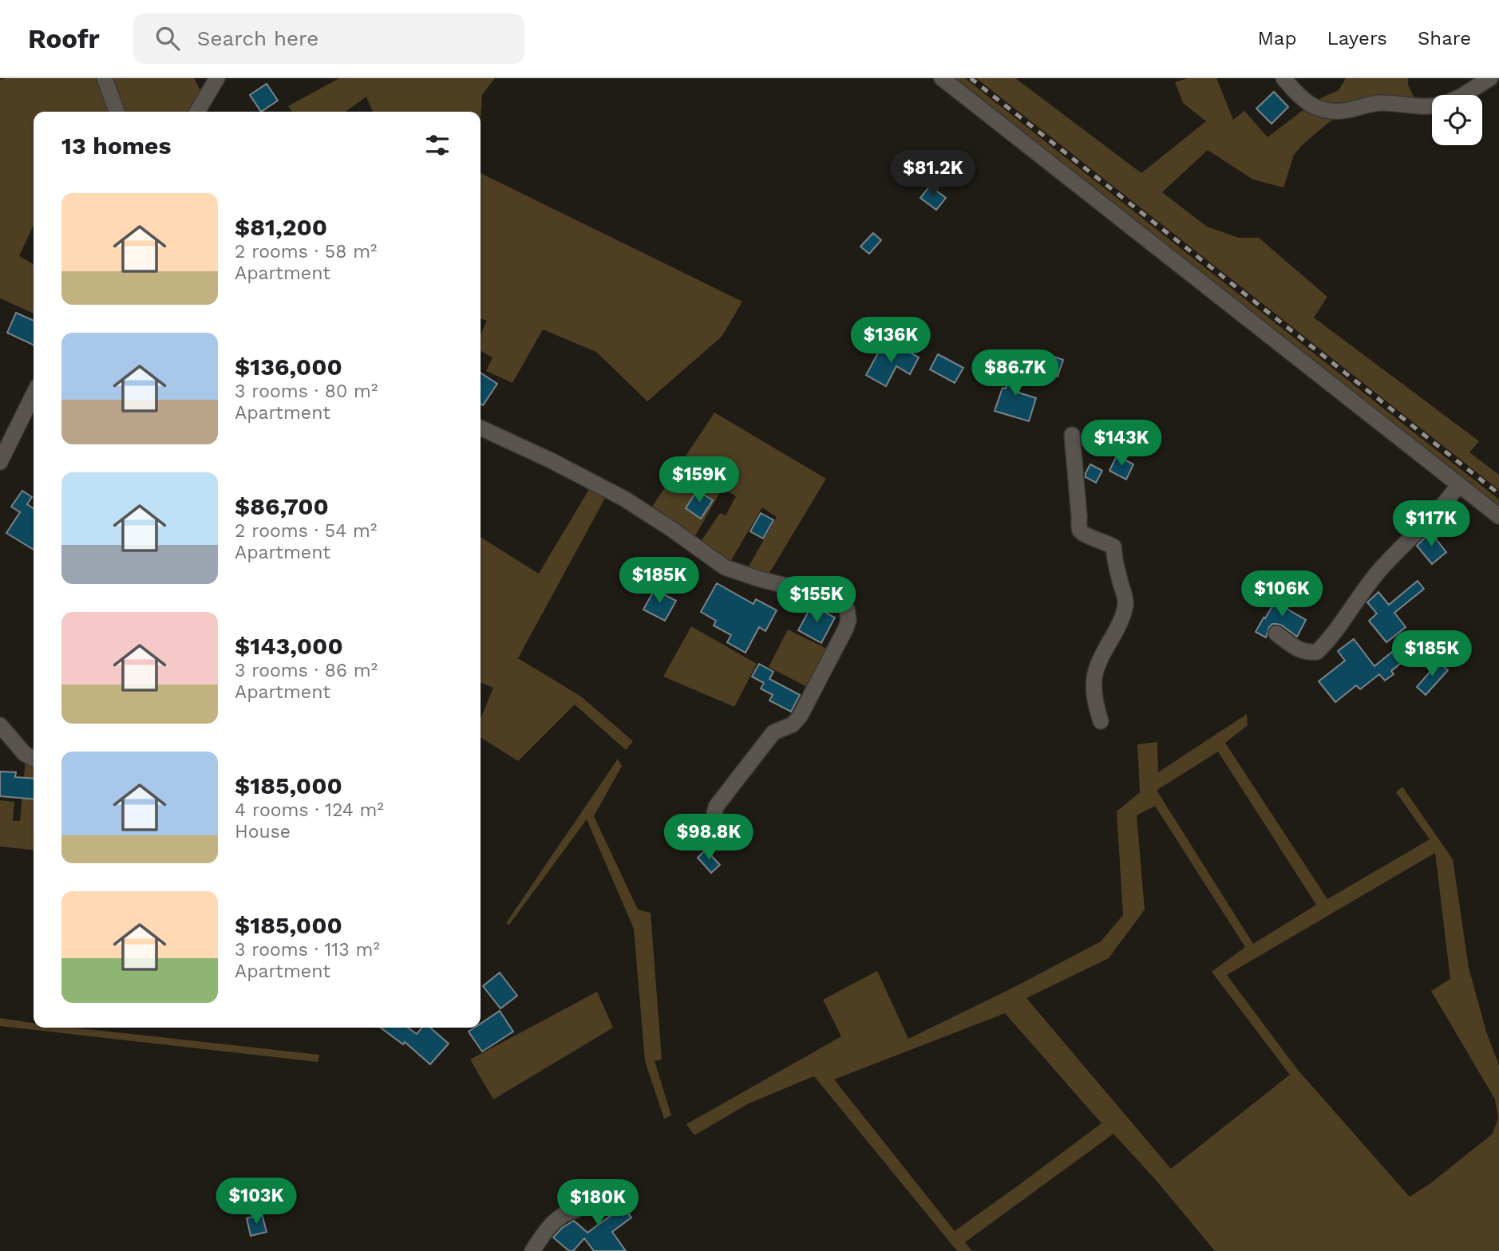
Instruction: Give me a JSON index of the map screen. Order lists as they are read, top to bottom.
{
  "page": {
    "header": "Roofr",
    "search": "Search here",
    "nav": ["Map", "Layers", "Share"],
    "heading": "13 homes",
    "price": [
      "$81.2K",
      "$136K",
      "$86.7K",
      "$143K",
      "$159K",
      "$117K",
      "$185K",
      "$106K",
      "$155K",
      "$185K",
      "$98.8K",
      "$103K",
      "$180K"
    ],
    "list": [
      {
        "name": "$81,200",
        "note": "2 rooms · 58 m² · Apartment"
      },
      {
        "name": "$136,000",
        "note": "3 rooms · 80 m² · Apartment"
      },
      {
        "name": "$86,700",
        "note": "2 rooms · 54 m² · Apartment"
      },
      {
        "name": "$143,000",
        "note": "3 rooms · 86 m² · Apartment"
      },
      {
        "name": "$185,000",
        "note": "4 rooms · 124 m² · House"
      },
      {
        "name": "$185,000",
        "note": "3 rooms · 113 m² · Apartment"
      }
    ]
  }
}
